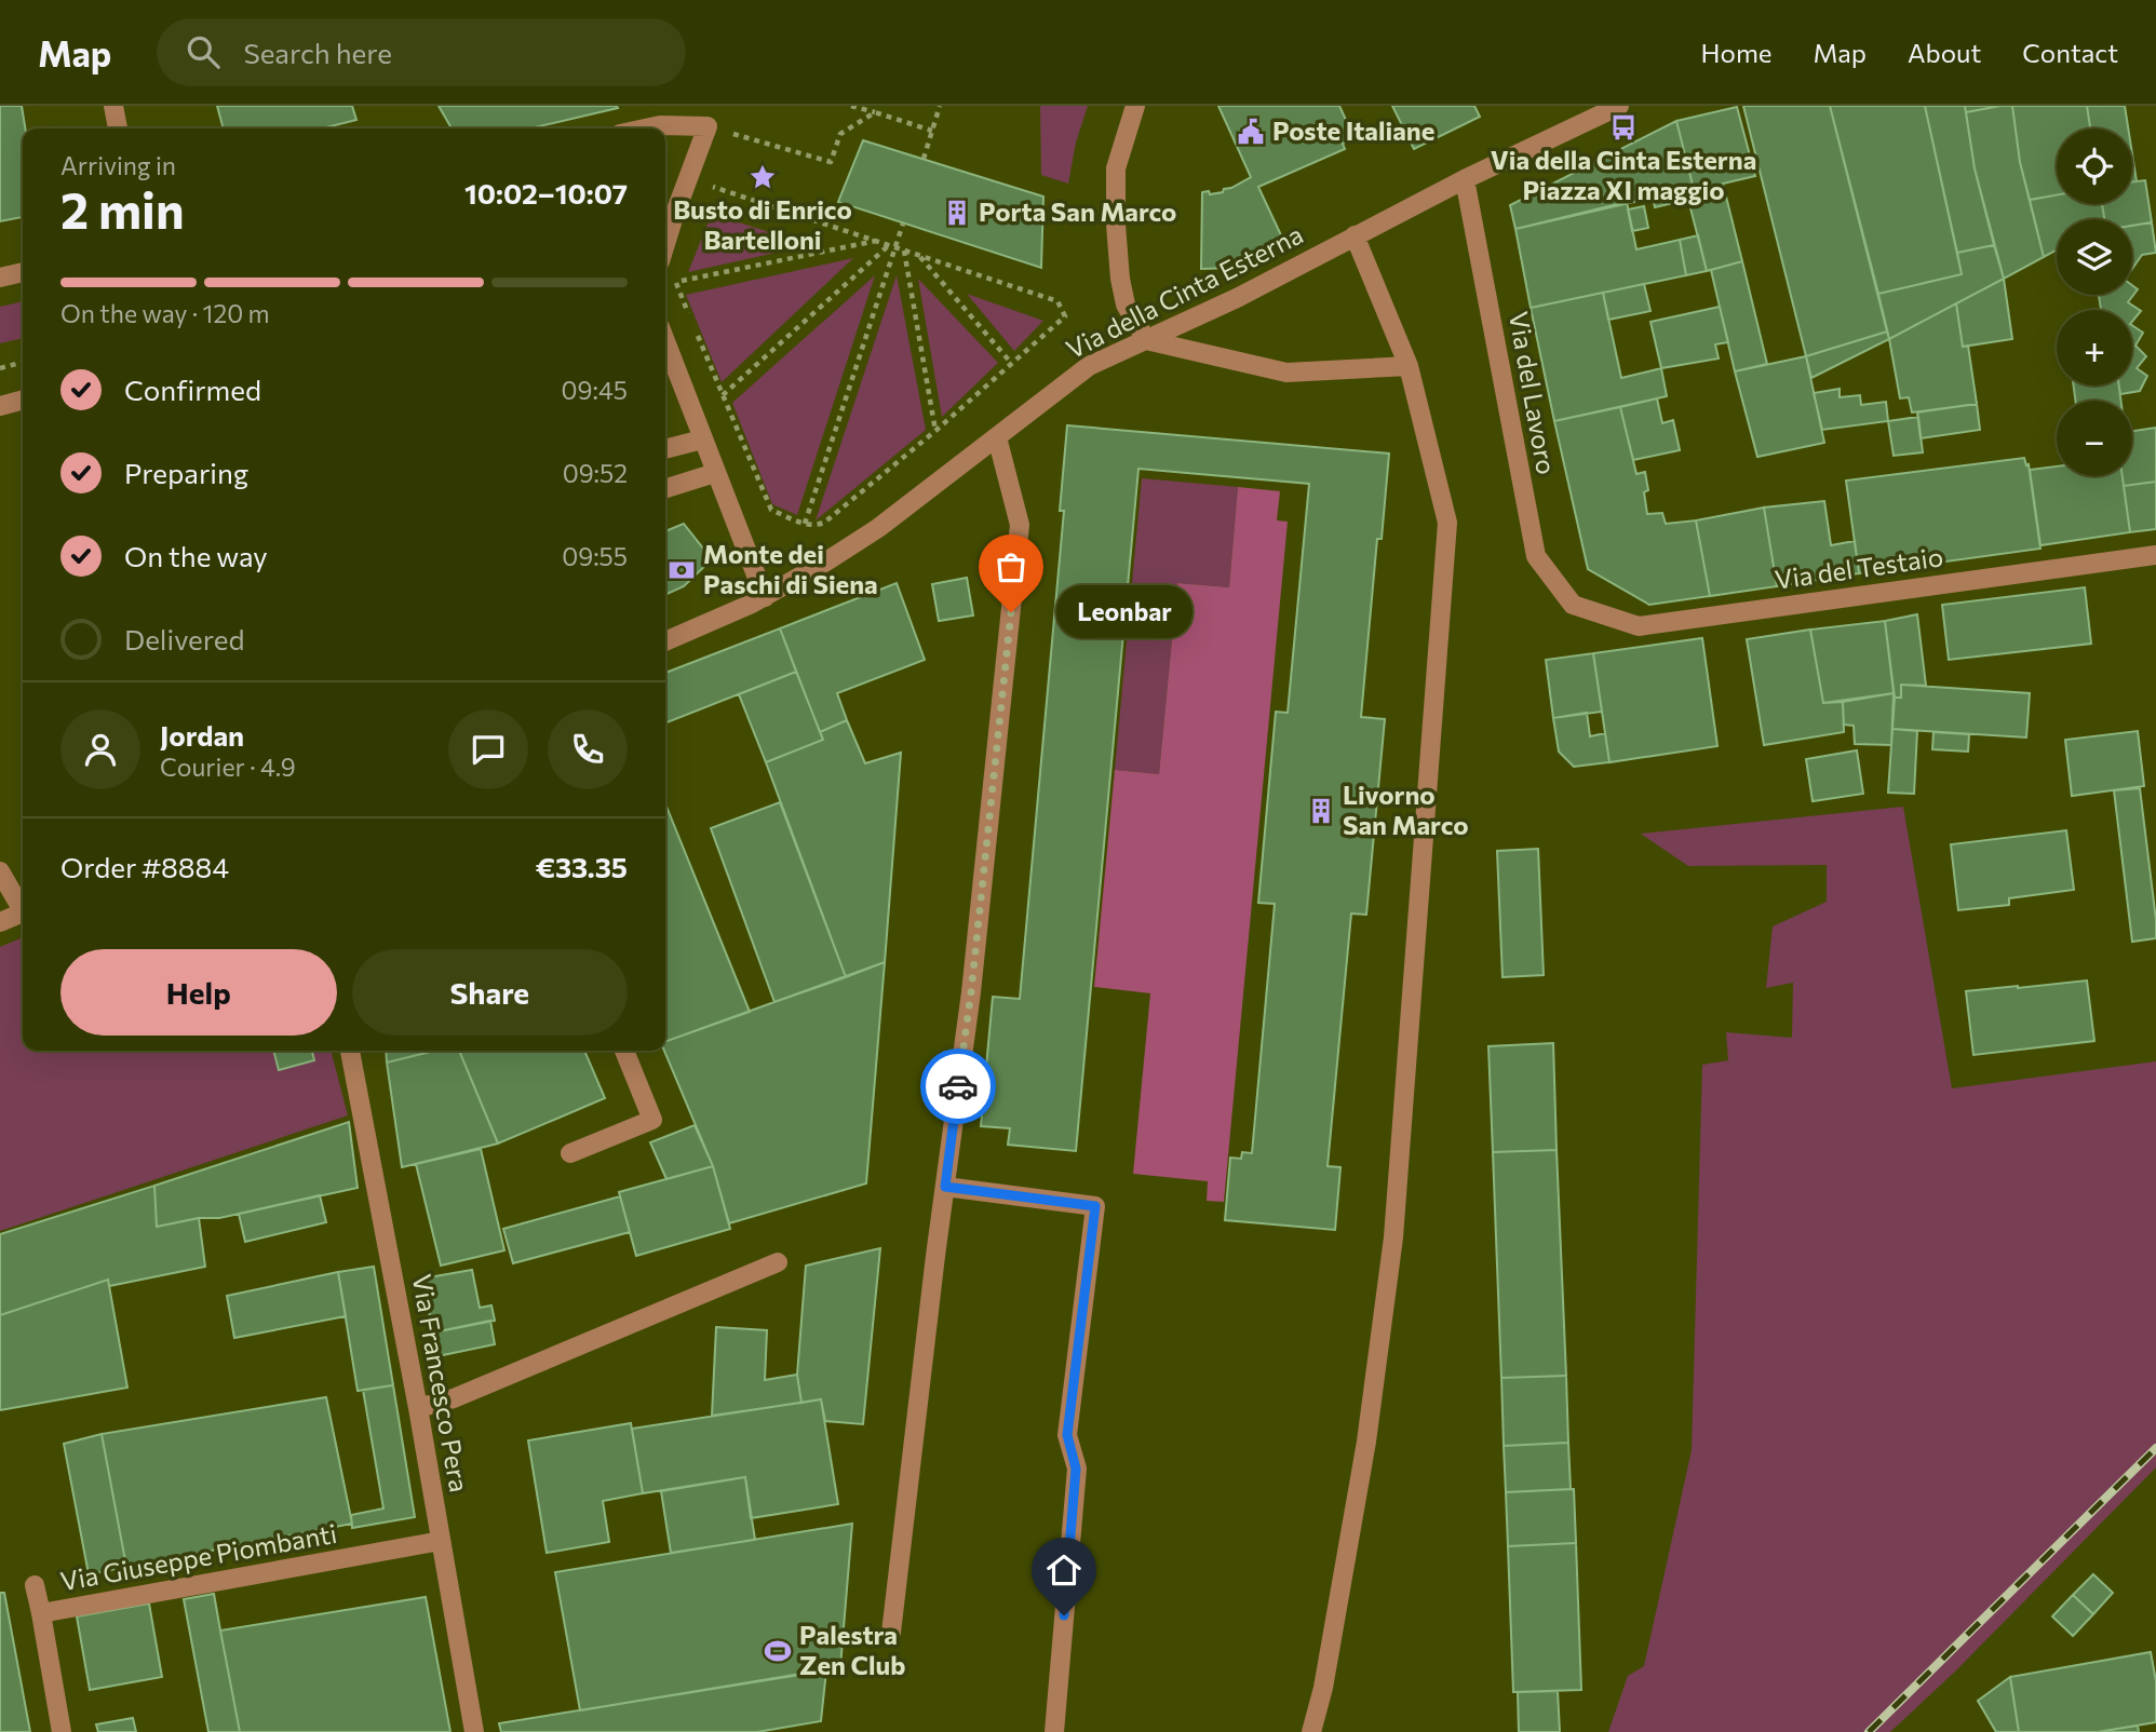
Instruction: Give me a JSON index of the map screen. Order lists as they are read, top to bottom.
{
  "streets": {
    "street": [
      "Via della Cinta Esterna",
      "Via del Lavoro",
      "Via del Testaio",
      "Via Francesco Pera",
      "Via Giuseppe Piombanti"
    ]
  },
  "crossings": [
    ["Via della Cinta Esterna", "Via del Lavoro"],
    ["Via del Lavoro", "Via del Testaio"],
    ["Via Francesco Pera", "Via Giuseppe Piombanti"]
  ],
  "places": {
    "bus stop": ["Via della Cinta Esterna Piazza XI maggio"],
    "public building": ["Poste Italiane"],
    "place": ["Busto di Enrico Bartelloni"],
    "building": ["Porta San Marco", "Livorno San Marco"],
    "bank": ["Monte dei Paschi di Siena"],
    "other": ["Leonbar"],
    "sports": ["Palestra Zen Club"]
  },
  "page": {
    "header": "Map",
    "search": "Search here",
    "nav": [
      "Home",
      "Map",
      "About",
      "Contact"
    ],
    "map_buttons": ["+", "−"],
    "heading": ["2 min", "Arriving in", "10:02–10:07"],
    "panel": [
      "Jordan",
      "Courier · 4.9",
      "Order #8884",
      "€33.35"
    ],
    "bar": "On the way · 120 m",
    "list": [
      ["Confirmed", "09:45"],
      ["Preparing", "09:52"],
      ["On the way", "09:55"],
      "Delivered"
    ],
    "bubble": "Leonbar",
    "buttons": ["Help", "Share"]
  }
}
